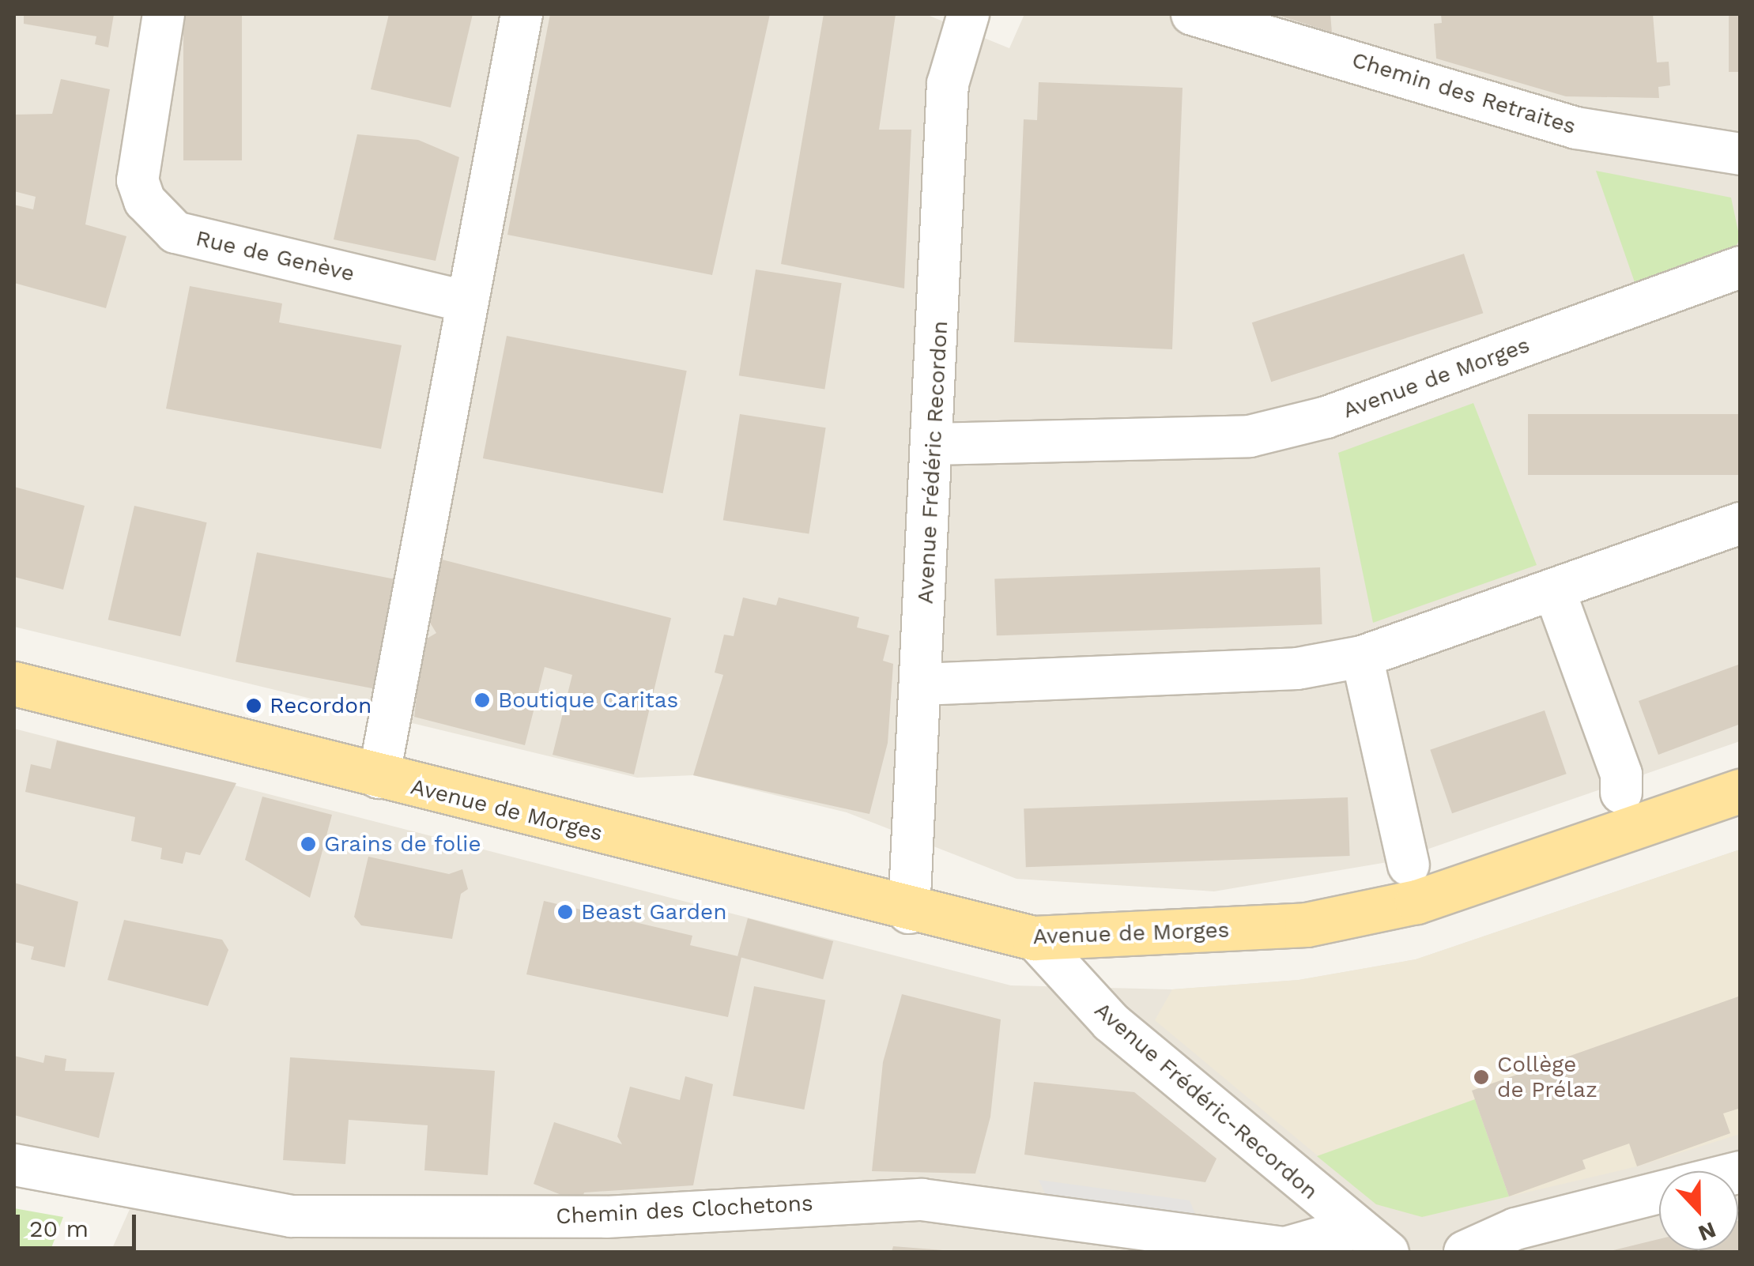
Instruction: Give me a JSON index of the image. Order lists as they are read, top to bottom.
{
  "streets": {
    "main road": ["Avenue de Morges"],
    "street": [
      "Chemin des Retraites",
      "Rue de Genève",
      "Avenue Frédéric Recordon",
      "Avenue Frédéric-Recordon",
      "Chemin des Clochetons"
    ]
  },
  "crossings": [
    ["Avenue de Morges", "Avenue Frédéric Recordon"],
    ["Avenue de Morges", "Avenue Frédéric-Recordon"],
    ["Avenue Frédéric-Recordon", "Chemin des Clochetons"]
  ],
  "places": [
    "Boutique Caritas",
    "Recordon",
    "Grains de folie",
    "Beast Garden",
    "Collège de Prélaz"
  ],
  "scale_bar": "20 m",
  "north": "bottom"
}
